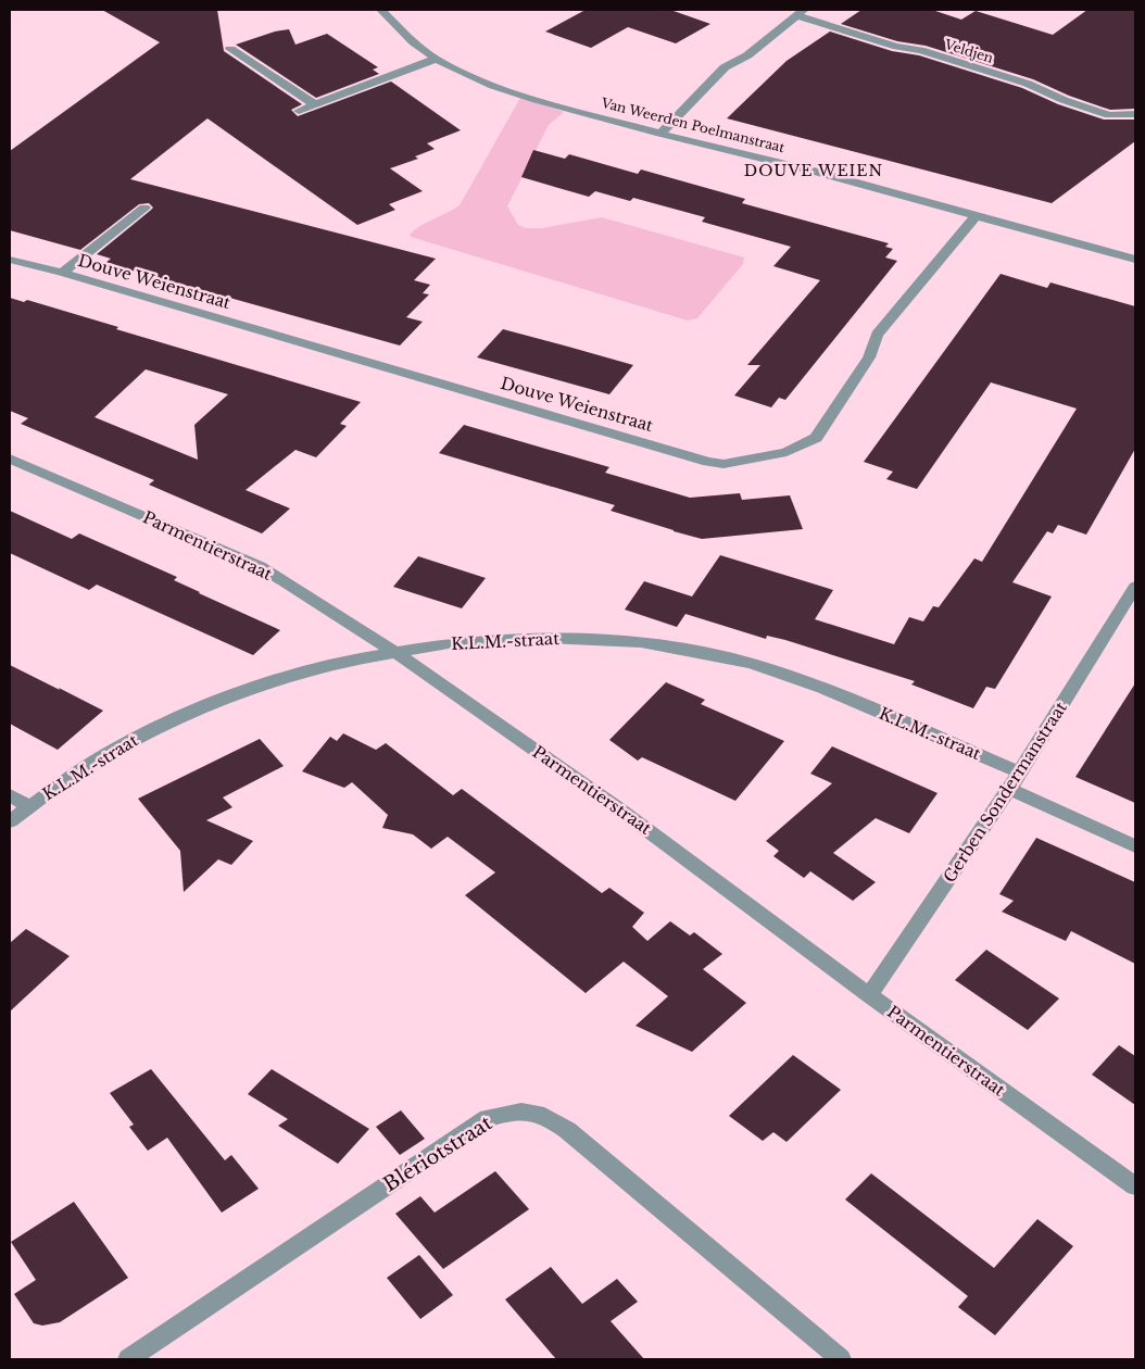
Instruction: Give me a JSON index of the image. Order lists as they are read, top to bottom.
{
  "streets": {
    "street": [
      "Veldjen",
      "Van Weerden Poelmanstraat",
      "Douve Weienstraat",
      "Parmentierstraat",
      "K.L.M.-straat",
      "Gerben Sondermanstraat",
      "Blériotstraat"
    ]
  },
  "crossings": [
    ["Van Weerden Poelmanstraat", "Douve Weienstraat"],
    ["Parmentierstraat", "K.L.M.-straat"],
    ["Parmentierstraat", "Gerben Sondermanstraat"],
    ["K.L.M.-straat", "Gerben Sondermanstraat"]
  ],
  "districts": ["DOUVE WEIEN"]
}
